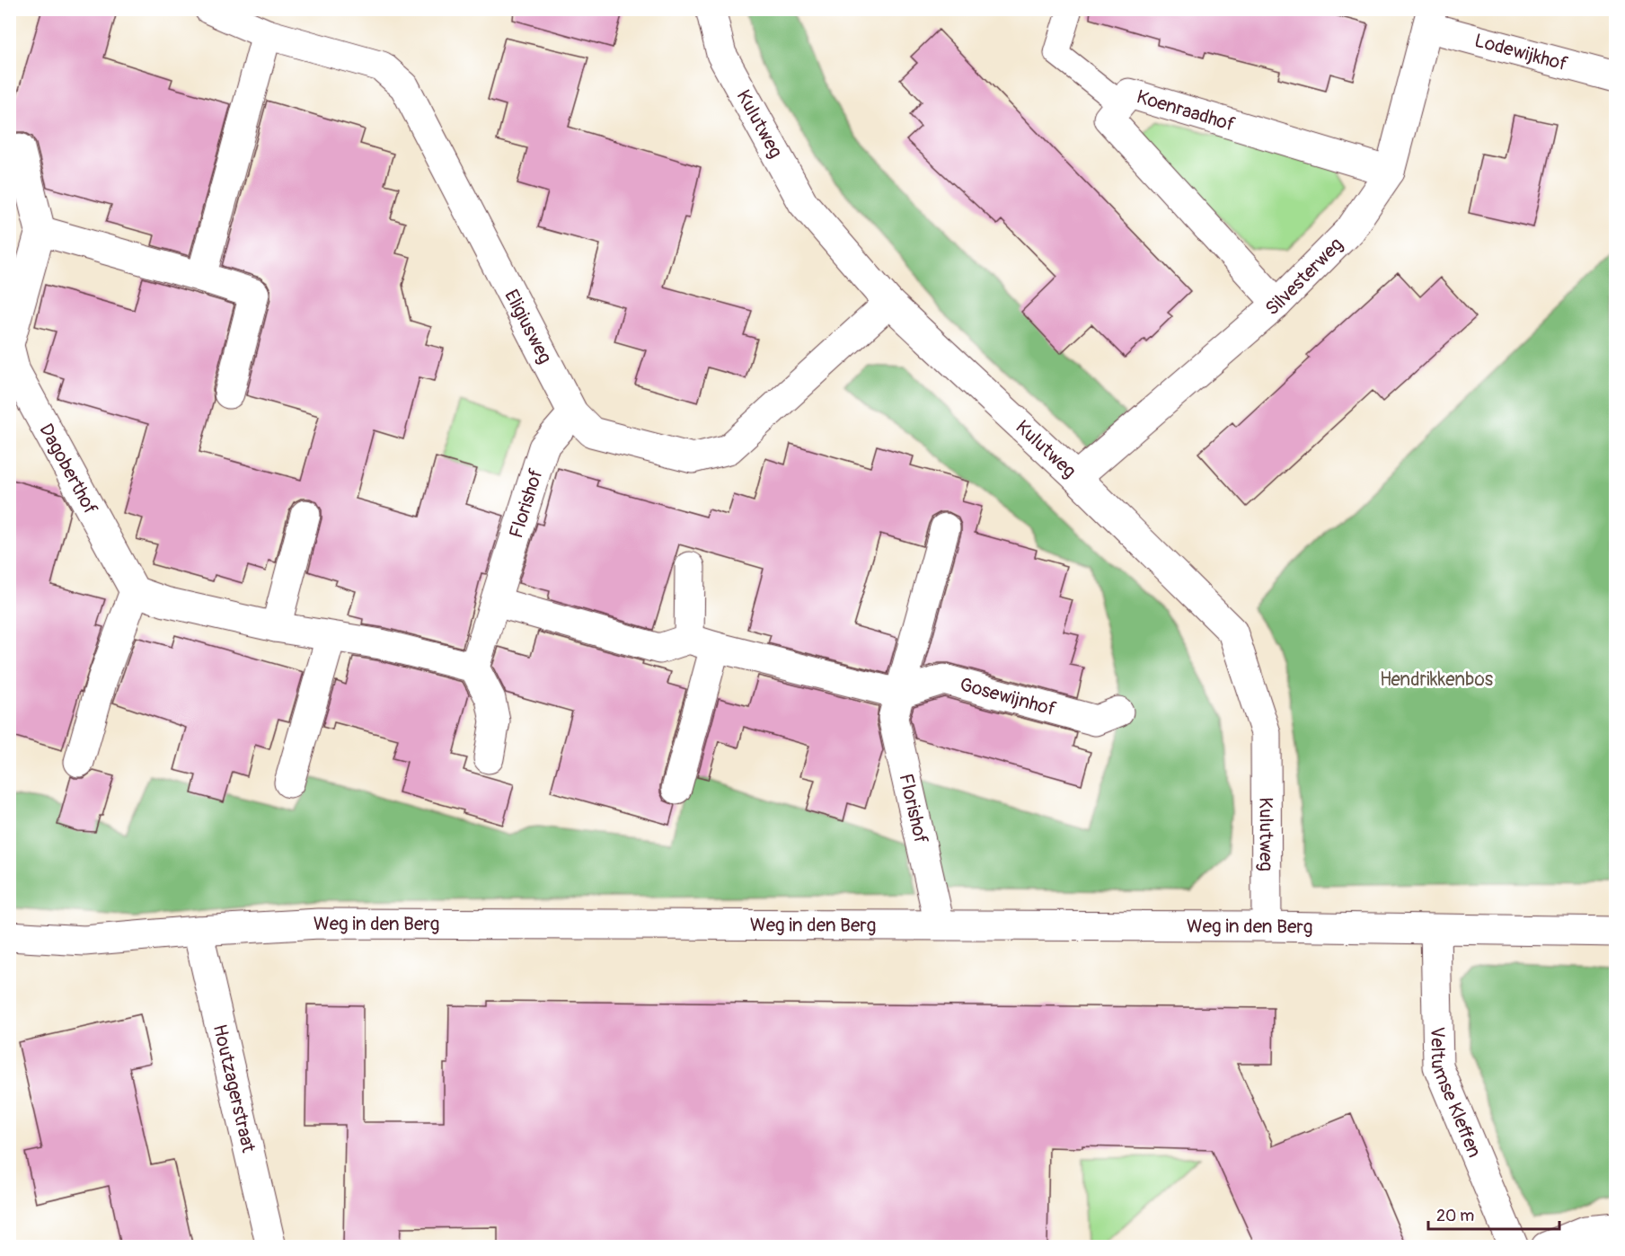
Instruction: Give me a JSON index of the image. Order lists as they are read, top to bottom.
{
  "streets": {
    "street": [
      "Lodewijkhof",
      "Koenraadhof",
      "Kulutweg",
      "Silvesterweg",
      "Eligiusweg",
      "Dagoberthof",
      "Florishof",
      "Gosewijnhof",
      "Weg in den Berg",
      "Houtzagerstraat",
      "Veltumse Kleffen"
    ]
  },
  "crossings": [
    ["Lodewijkhof", "Silvesterweg"],
    ["Koenraadhof", "Silvesterweg"],
    ["Kulutweg", "Silvesterweg"],
    ["Kulutweg", "Eligiusweg"],
    ["Kulutweg", "Weg in den Berg"],
    ["Eligiusweg", "Florishof"],
    ["Florishof", "Gosewijnhof"],
    ["Florishof", "Weg in den Berg"],
    ["Weg in den Berg", "Houtzagerstraat"],
    ["Weg in den Berg", "Veltumse Kleffen"]
  ],
  "parks": ["Hendrikkenbos"],
  "scale_bar": "20 m"
}
